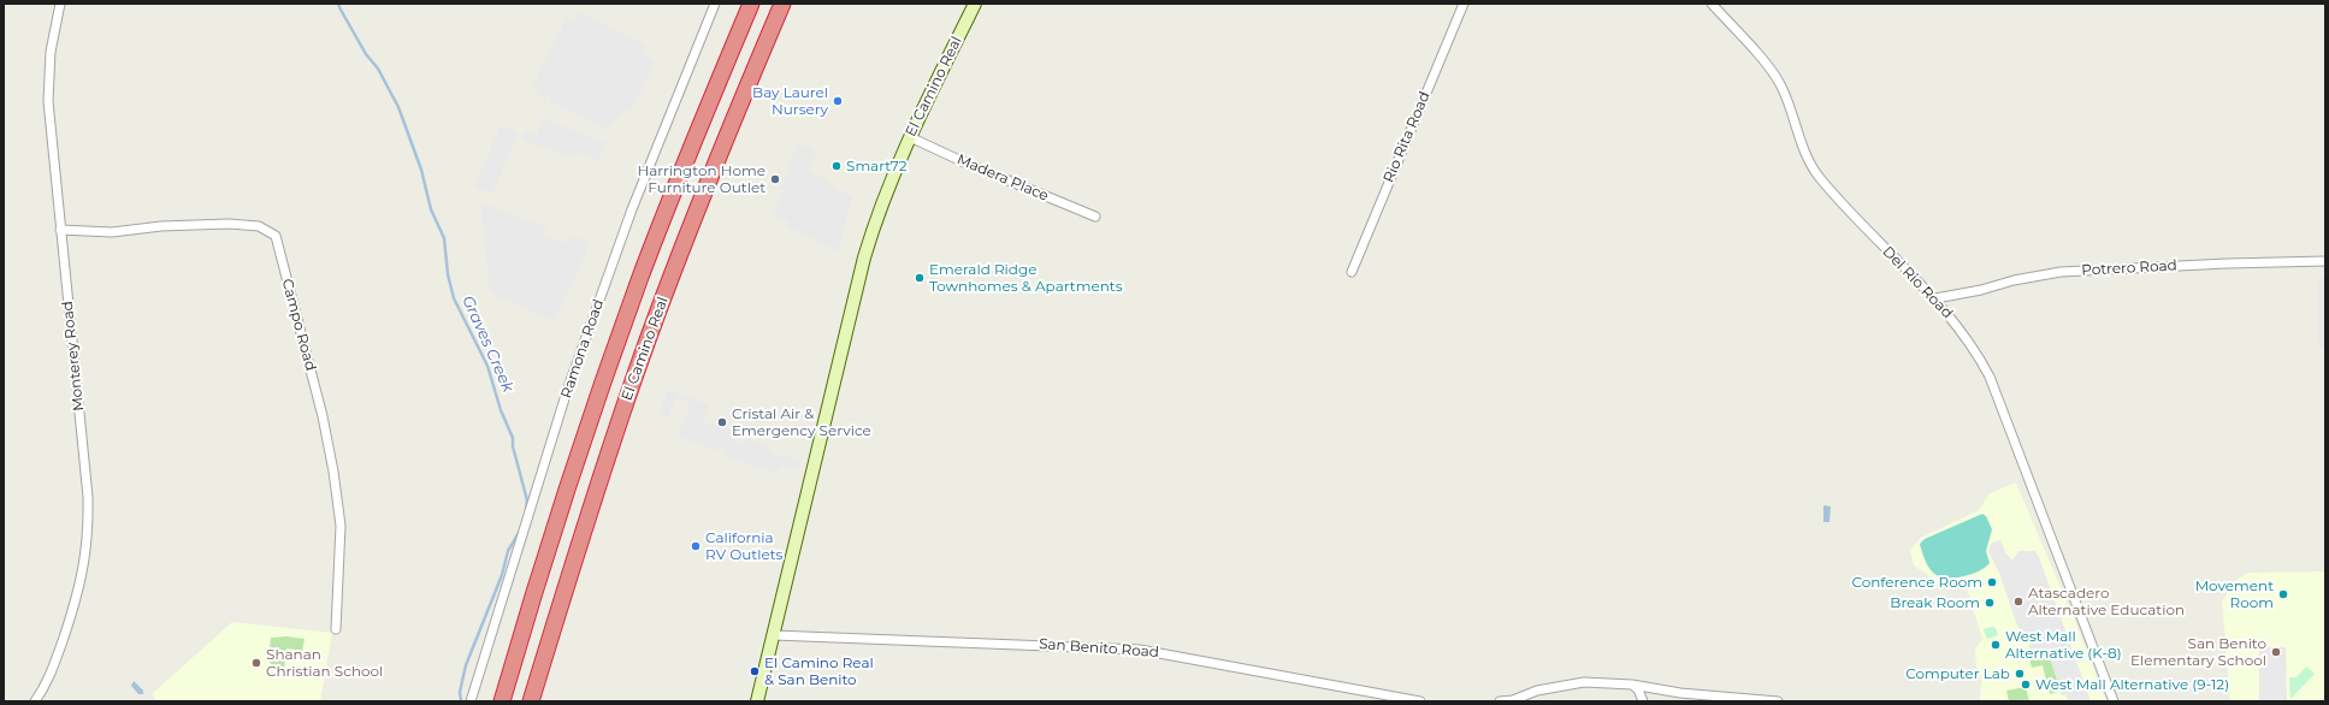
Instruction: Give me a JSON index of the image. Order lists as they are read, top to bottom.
{
  "streets": {
    "highway": ["El Camino Real"],
    "street": [
      "Rio Rita Road",
      "Madera Place",
      "Potrero Road",
      "Del Rio Road",
      "Campo Road",
      "Ramona Road",
      "Monterey Road",
      "San Benito Road"
    ]
  },
  "crossings": [
    ["El Camino Real", "Madera Place"],
    ["El Camino Real", "San Benito Road"],
    ["Potrero Road", "Del Rio Road"],
    ["Campo Road", "Monterey Road"]
  ],
  "water": ["Graves Creek"],
  "places": [
    "Bay Laurel Nursery",
    "Smart72",
    "Harrington Home Furniture Outlet",
    "Emerald Ridge Townhomes & Apartments",
    "Cristal Air & Emergency Service",
    "California RV Outlets",
    "Conference Room",
    "Movement Room",
    "Atascadero Alternative Education",
    "Break Room",
    "West Mall Alternative (K-8)",
    "San Benito Elementary School",
    "Shanan Christian School",
    "El Camino Real & San Benito",
    "Computer Lab",
    "West Mall Alternative (9-12)"
  ]
}
